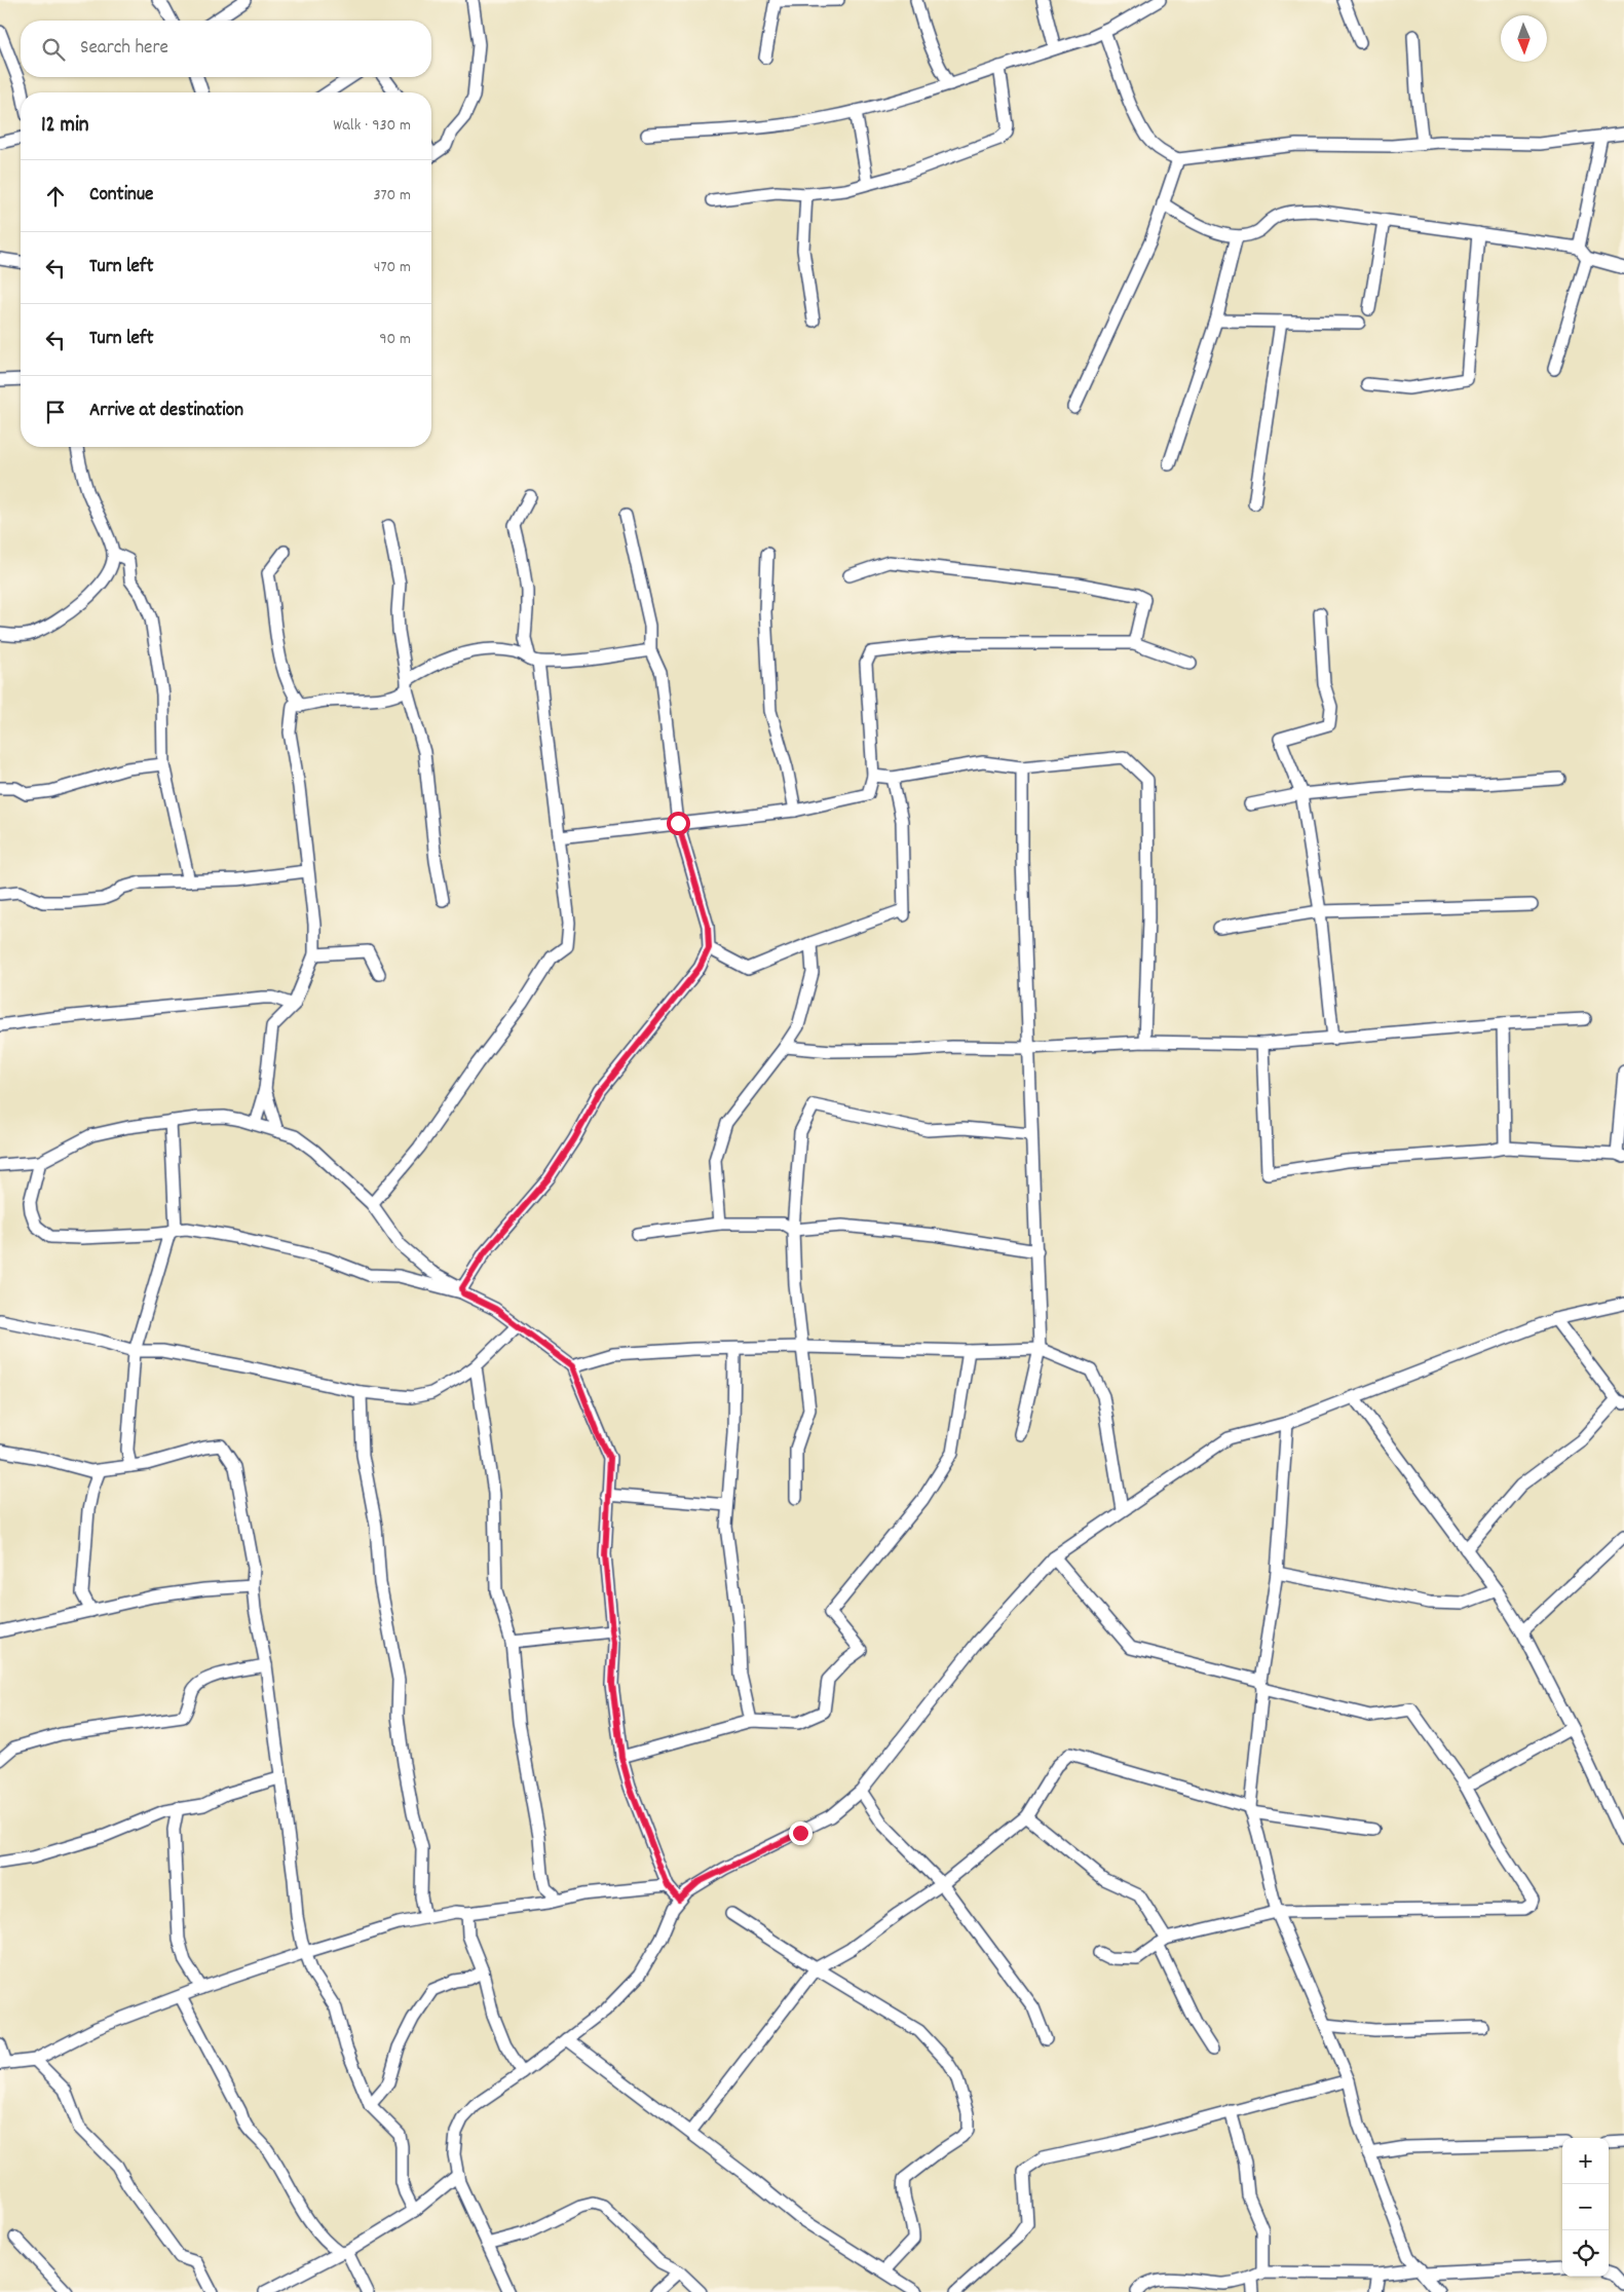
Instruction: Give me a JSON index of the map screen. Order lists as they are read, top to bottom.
{
  "north": "bottom",
  "page": {
    "search": "Search here",
    "heading": ["12 min", "Walk · 930 m"],
    "list": [
      ["Continue", "370 m"],
      ["Turn left", "470 m"],
      ["Turn left", "90 m"],
      "Arrive at destination"
    ],
    "map_buttons": ["+", "−"]
  }
}
